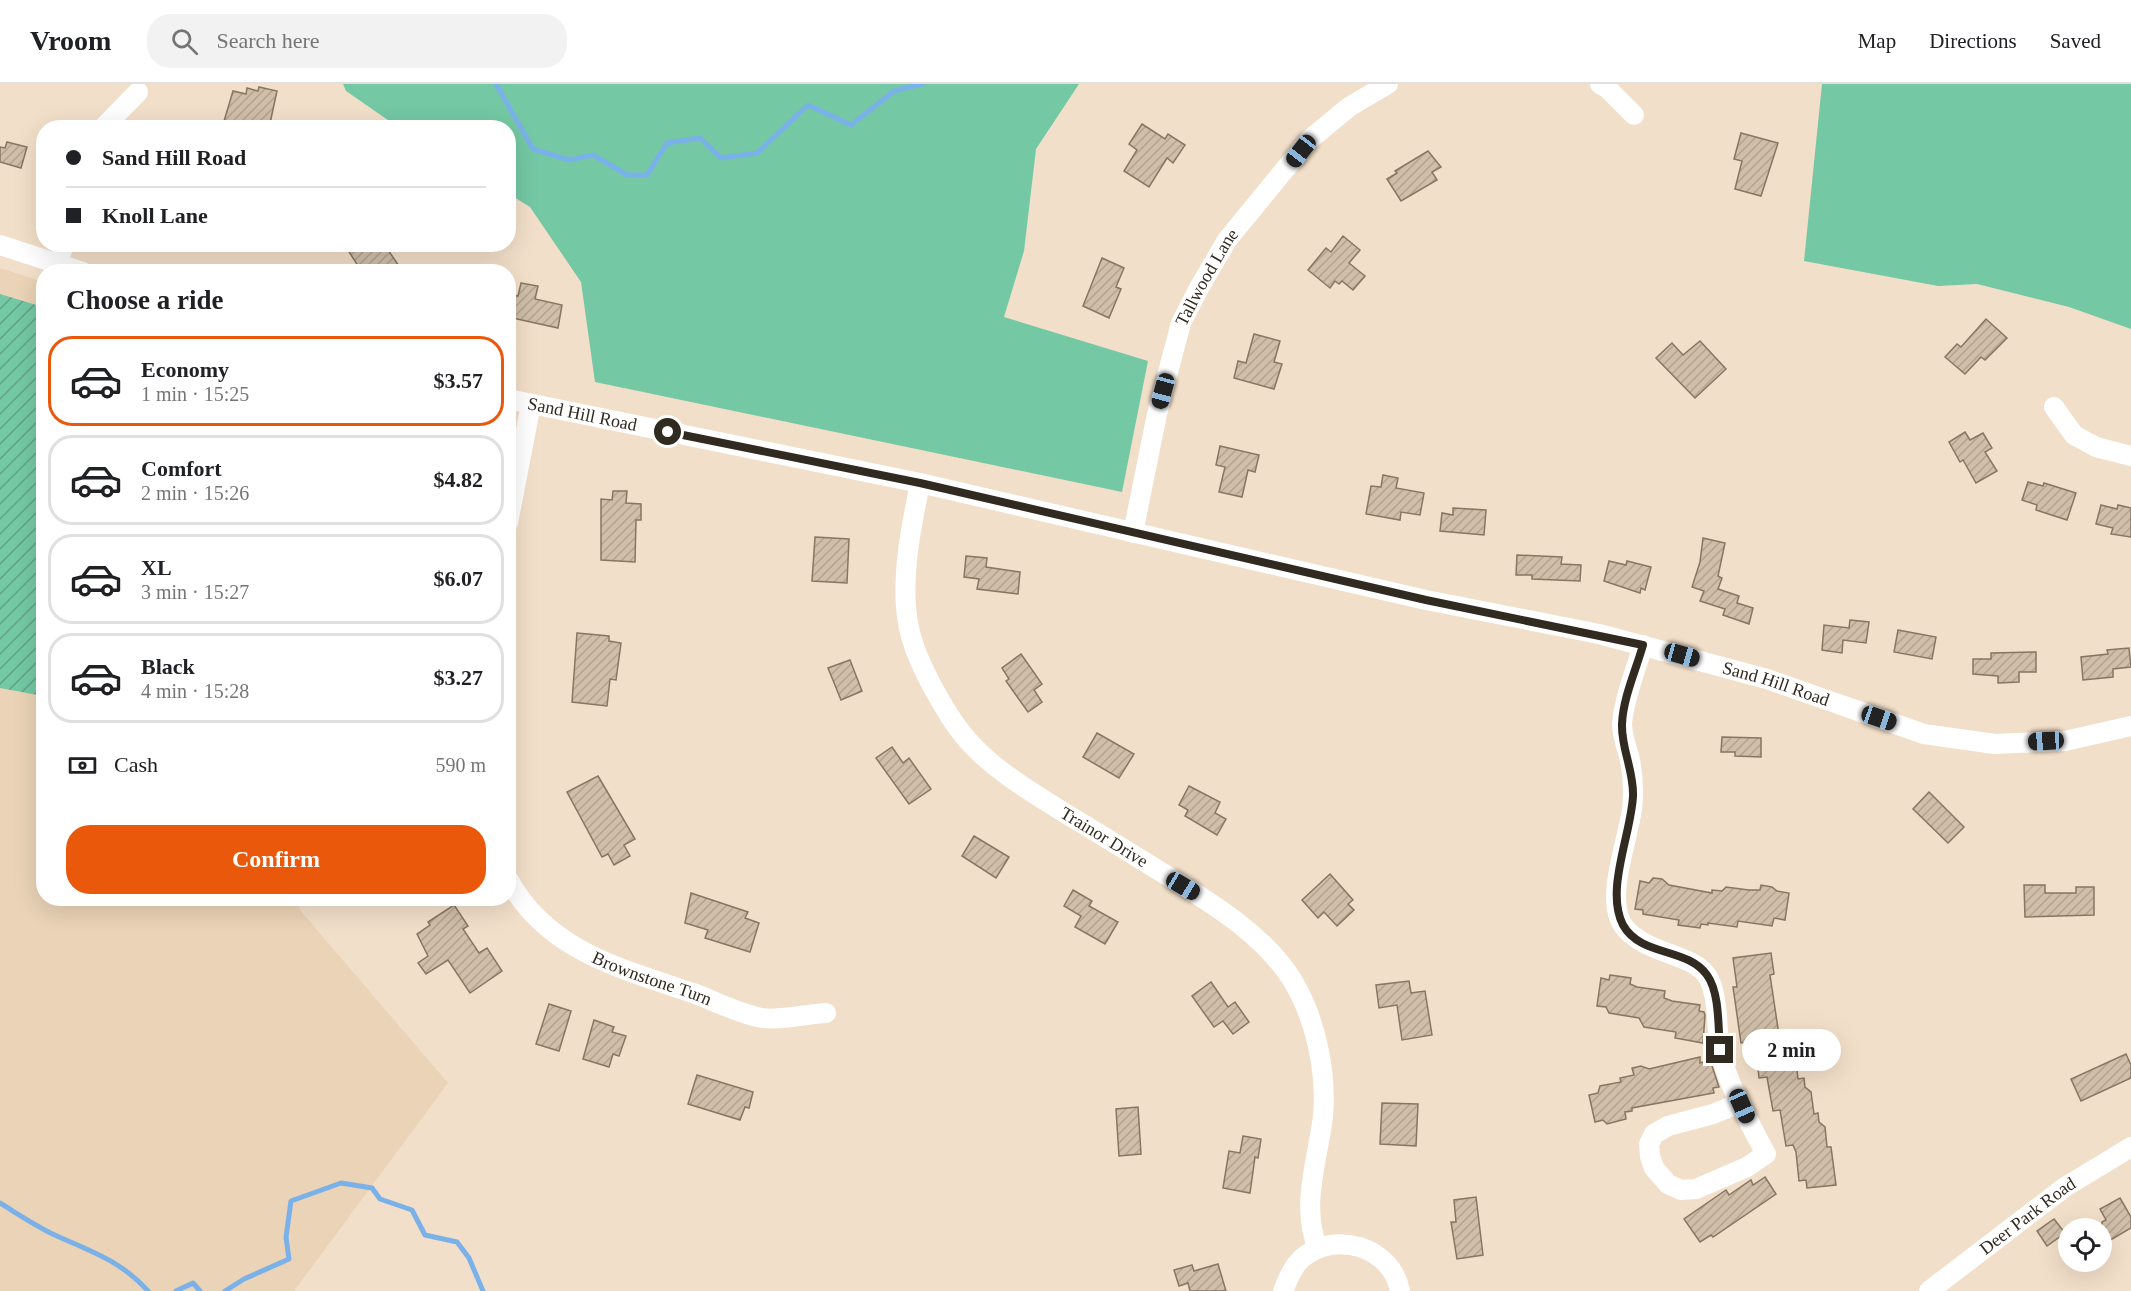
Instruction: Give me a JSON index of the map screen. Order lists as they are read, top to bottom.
{
  "streets": {
    "street": [
      "Tallwood Lane",
      "Sand Hill Road",
      "Trainor Drive",
      "Brownstone Turn",
      "Deer Park Road"
    ]
  },
  "crossings": [
    ["Tallwood Lane", "Sand Hill Road"],
    ["Sand Hill Road", "Trainor Drive"]
  ],
  "page": {
    "header": "Vroom",
    "search": "Search here",
    "nav": ["Map", "Directions", "Saved"],
    "banner": ["Sand Hill Road", "Knoll Lane"],
    "heading": "Choose a ride",
    "list": [
      {
        "name": "Economy",
        "note": "1 min · 15:25",
        "value": "$3.57"
      },
      {
        "name": "Comfort",
        "note": "2 min · 15:26",
        "value": "$4.82"
      },
      {
        "name": "XL",
        "note": "3 min · 15:27",
        "value": "$6.07"
      },
      {
        "name": "Black",
        "note": "4 min · 15:28",
        "value": "$3.27"
      }
    ],
    "pay": ["Cash", "590 m"],
    "buttons": "Confirm",
    "bubble": "2 min"
  }
}
